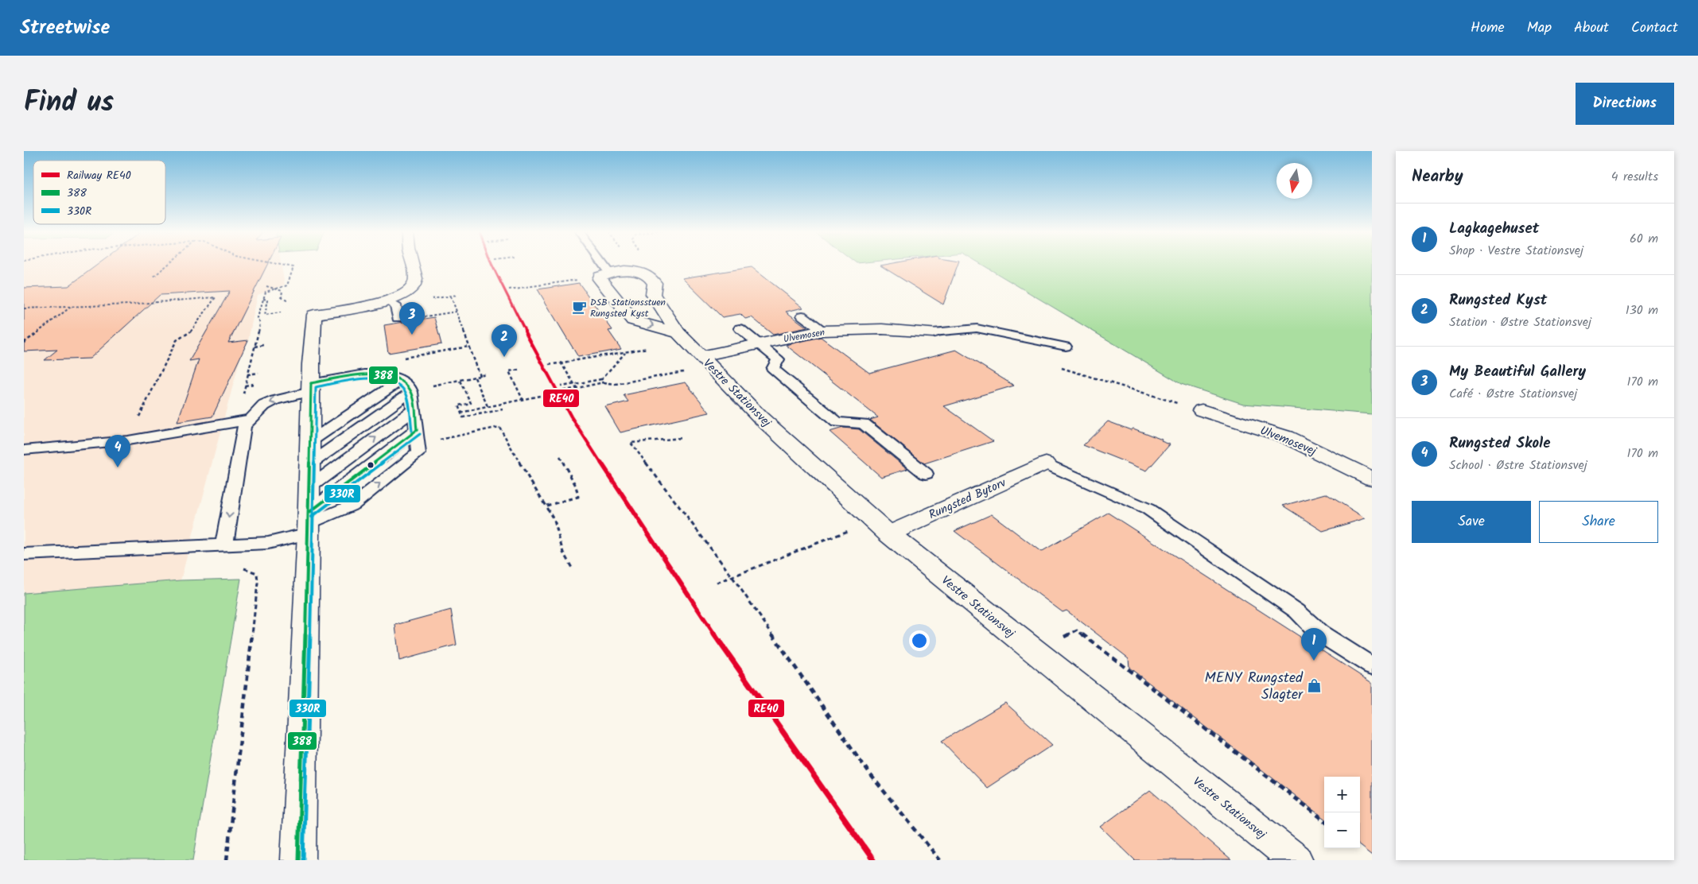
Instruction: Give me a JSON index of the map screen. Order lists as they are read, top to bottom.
{
  "streets": {
    "street": [
      "Ulvemosen",
      "Vestre Stationsvej",
      "Ulvemosevej",
      "Rungsted Bytorv"
    ]
  },
  "crossings": [
    ["Ulvemosen", "Vestre Stationsvej"],
    ["Vestre Stationsvej", "Rungsted Bytorv"]
  ],
  "places": {
    "cafe": ["DSB Stationsstuen Rungsted Kyst"],
    "shop": ["MENY Rungsted Slagter"]
  },
  "lines": ["rail line RE40", "transit line 388", "transit line 330R"],
  "legend": ["Railway RE40", "388", "330R"],
  "north": "bottom",
  "page": {
    "header": "Streetwise",
    "nav": [
      "Home",
      "Map",
      "About",
      "Contact"
    ],
    "title": "Find us",
    "buttons": [
      "Directions",
      ["Save", "Share"]
    ],
    "heading": ["Nearby", "4 results"],
    "list": [
      {
        "mark": "1",
        "name": "Lagkagehuset",
        "note": "Shop · Vestre Stationsvej",
        "value": "60 m"
      },
      {
        "mark": "2",
        "name": "Rungsted Kyst",
        "note": "Station · Østre Stationsvej",
        "value": "130 m"
      },
      {
        "mark": "3",
        "name": "My Beautiful Gallery",
        "note": "Café · Østre Stationsvej",
        "value": "170 m"
      },
      {
        "mark": "4",
        "name": "Rungsted Skole",
        "note": "School · Østre Stationsvej",
        "value": "170 m"
      }
    ],
    "pins": [
      "3",
      "2",
      "4",
      "1"
    ],
    "map_buttons": ["+", "−"]
  }
}
